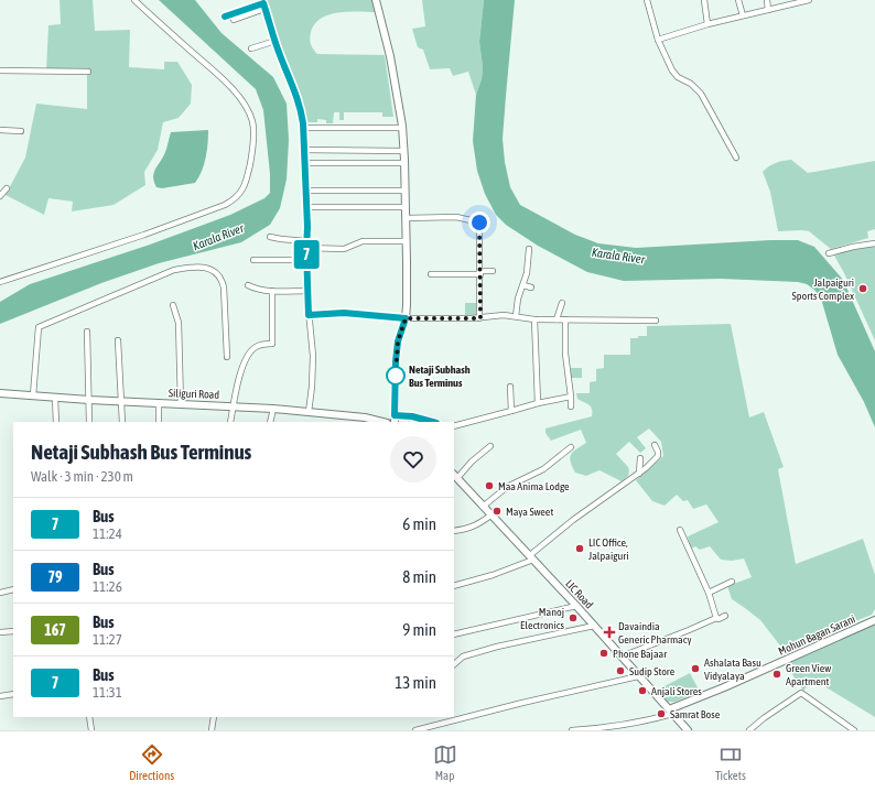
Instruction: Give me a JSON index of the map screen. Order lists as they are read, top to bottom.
{
  "streets": {
    "main road": ["Siliguri Road", "LIC Road", "Mohun Bagan Sarani"]
  },
  "crossings": [
    ["LIC Road", "Mohun Bagan Sarani"]
  ],
  "water": ["Karala River"],
  "places": {
    "other": [
      "Jalpaiguri Sports Complex",
      "Netaji Subhash Bus Terminus",
      "Maa Anima Lodge",
      "Maya Sweet",
      "LIC Office, Jalpaiguri",
      "Manoj Electronics",
      "Phone Bajaar",
      "Ashalata Basu Vidyalaya",
      "Sudip Store",
      "Green View Apartment",
      "Anjali Stores",
      "Samrat Bose"
    ],
    "health": ["Davaindia Generic Pharmacy"]
  },
  "lines": ["bus line 7"],
  "page": {
    "on_map": "7",
    "heading": ["Netaji Subhash Bus Terminus", "Walk · 3 min · 230 m"],
    "list": [
      {
        "mark": "7",
        "name": "Bus",
        "note": "11:24",
        "value": "6 min"
      },
      {
        "mark": "79",
        "name": "Bus",
        "note": "11:26",
        "value": "8 min"
      },
      {
        "mark": "167",
        "name": "Bus",
        "note": "11:27",
        "value": "9 min"
      },
      {
        "mark": "7",
        "name": "Bus",
        "note": "11:31",
        "value": "13 min"
      }
    ],
    "tabs": ["Directions", "Map", "Tickets"]
  }
}
